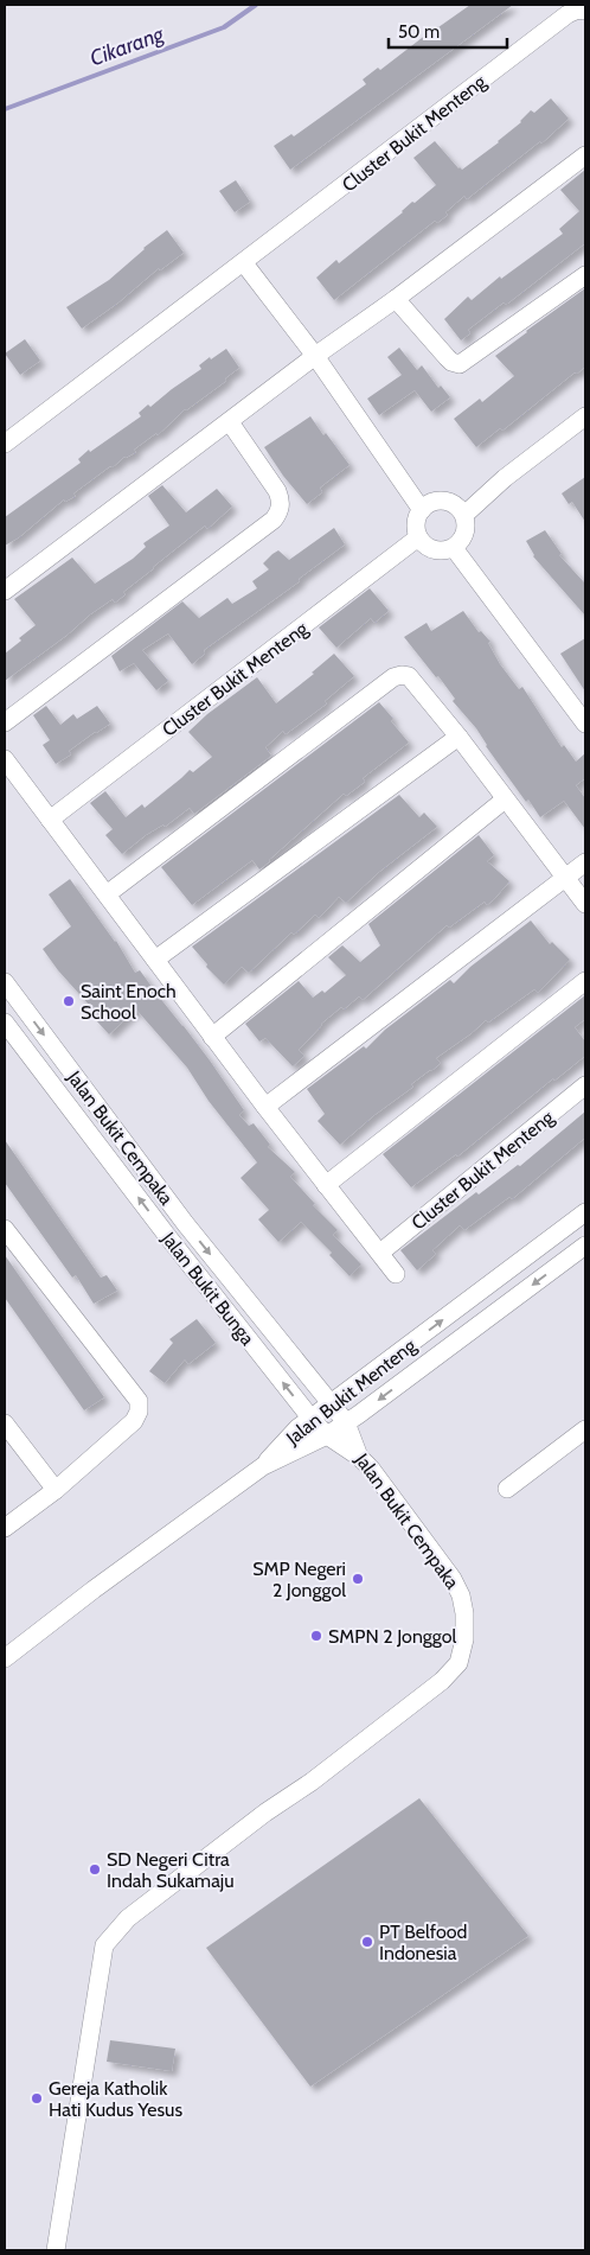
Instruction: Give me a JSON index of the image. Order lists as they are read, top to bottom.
{
  "streets": {
    "street": [
      "Cluster Bukit Menteng",
      "Jalan Bukit Cempaka",
      "Jalan Bukit Bunga",
      "Jalan Bukit Menteng"
    ]
  },
  "crossings": [
    ["Jalan Bukit Cempaka", "Jalan Bukit Bunga"],
    ["Jalan Bukit Cempaka", "Jalan Bukit Menteng"],
    ["Jalan Bukit Bunga", "Jalan Bukit Menteng"]
  ],
  "water": ["Cikarang"],
  "places": [
    "Saint Enoch School",
    "SMP Negeri 2 Jonggol",
    "SMPN 2 Jonggol",
    "SD Negeri Citra Indah Sukamaju",
    "PT Belfood Indonesia",
    "Gereja Katholik Hati Kudus Yesus"
  ],
  "scale_bar": "50 m"
}
